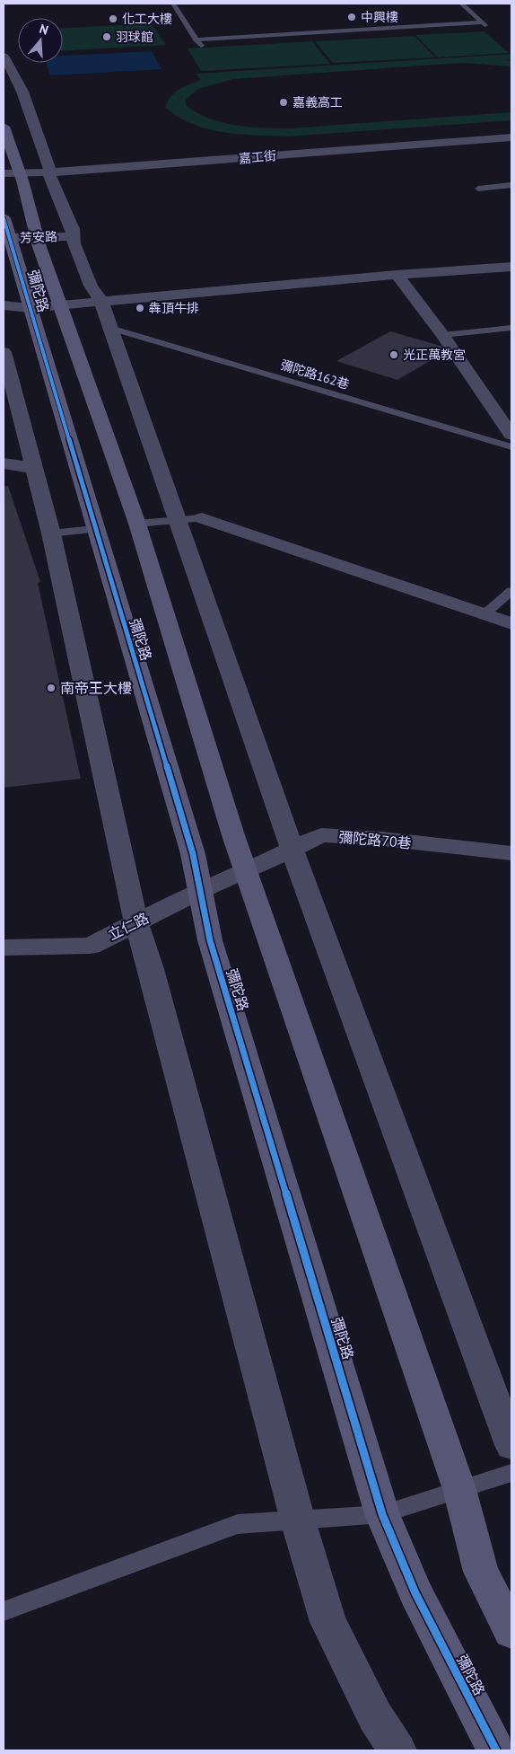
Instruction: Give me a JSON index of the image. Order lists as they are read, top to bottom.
{
  "streets": {
    "street": [
      "嘉工街",
      "芳安路",
      "彌陀路",
      "彌陀路70巷",
      "立仁路"
    ],
    "lane": ["彌陀路162巷"]
  },
  "crossings": [
    ["嘉工街", "彌陀路"],
    ["芳安路", "彌陀路"],
    ["彌陀路", "彌陀路70巷"],
    ["彌陀路", "立仁路"],
    ["彌陀路70巷", "立仁路"]
  ],
  "places": [
    "中興樓",
    "化工大樓",
    "羽球館",
    "嘉義高工",
    "犇頂牛排",
    "光正萬教宮",
    "南帝王大樓"
  ],
  "north": "top"
}
